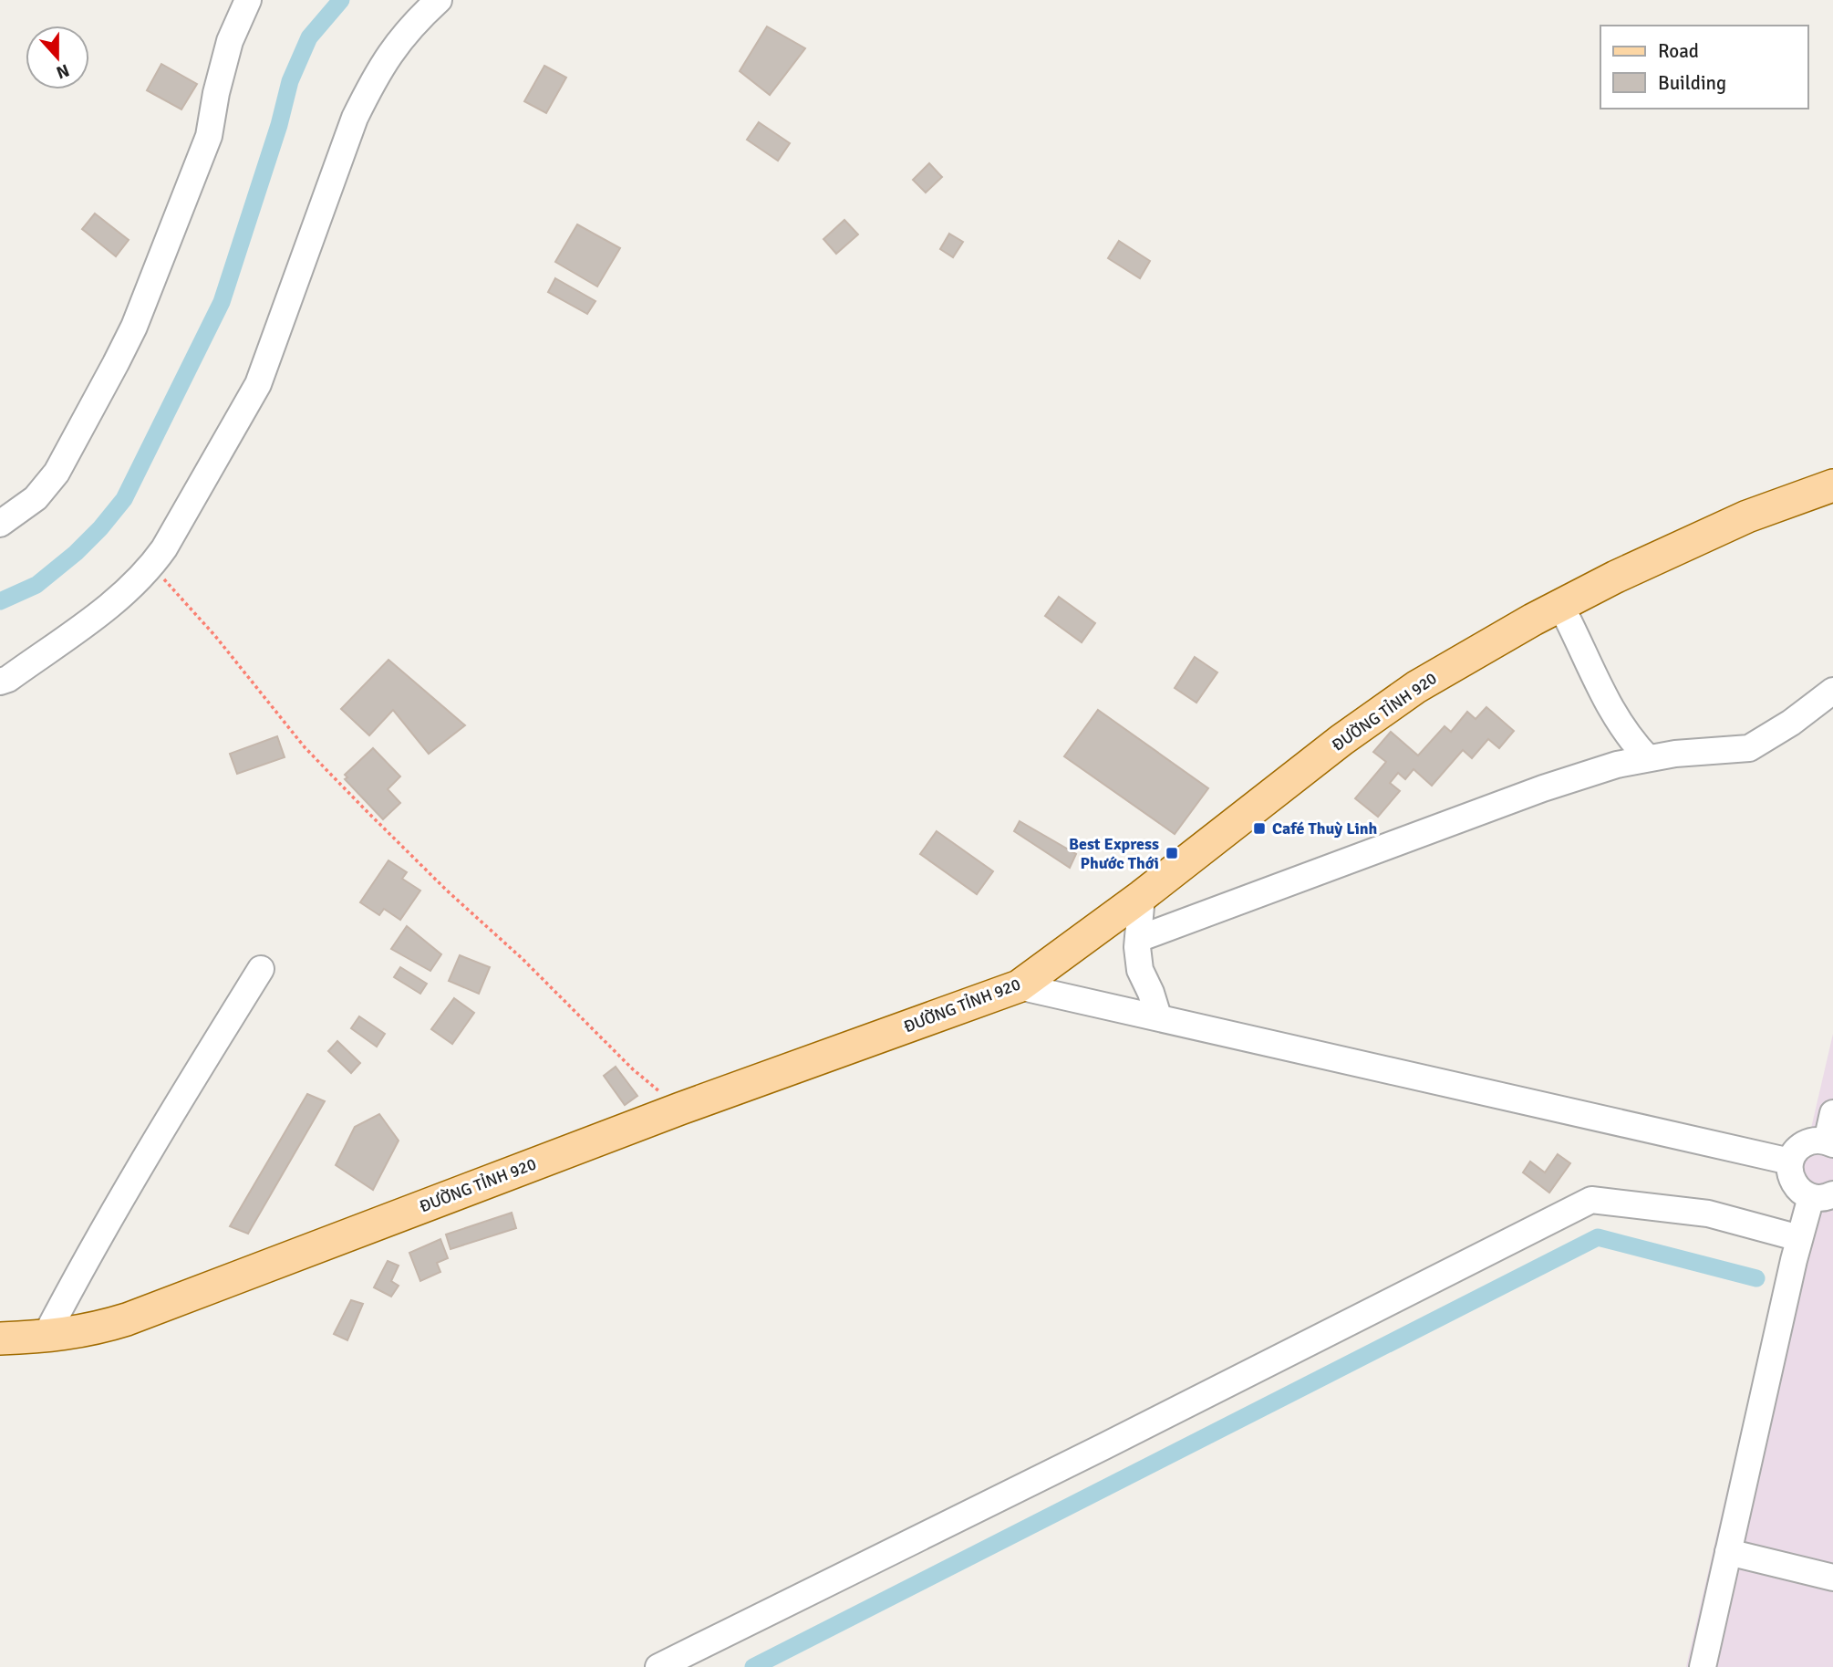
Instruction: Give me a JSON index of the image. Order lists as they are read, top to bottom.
{
  "streets": {
    "main road": ["ĐƯỜNG TỈNH 920"]
  },
  "places": {
    "transit": ["Café Thuỳ Linh", "Best Express Phước Thới"]
  },
  "legend": ["Road", "Building"],
  "north": "bottom"
}
